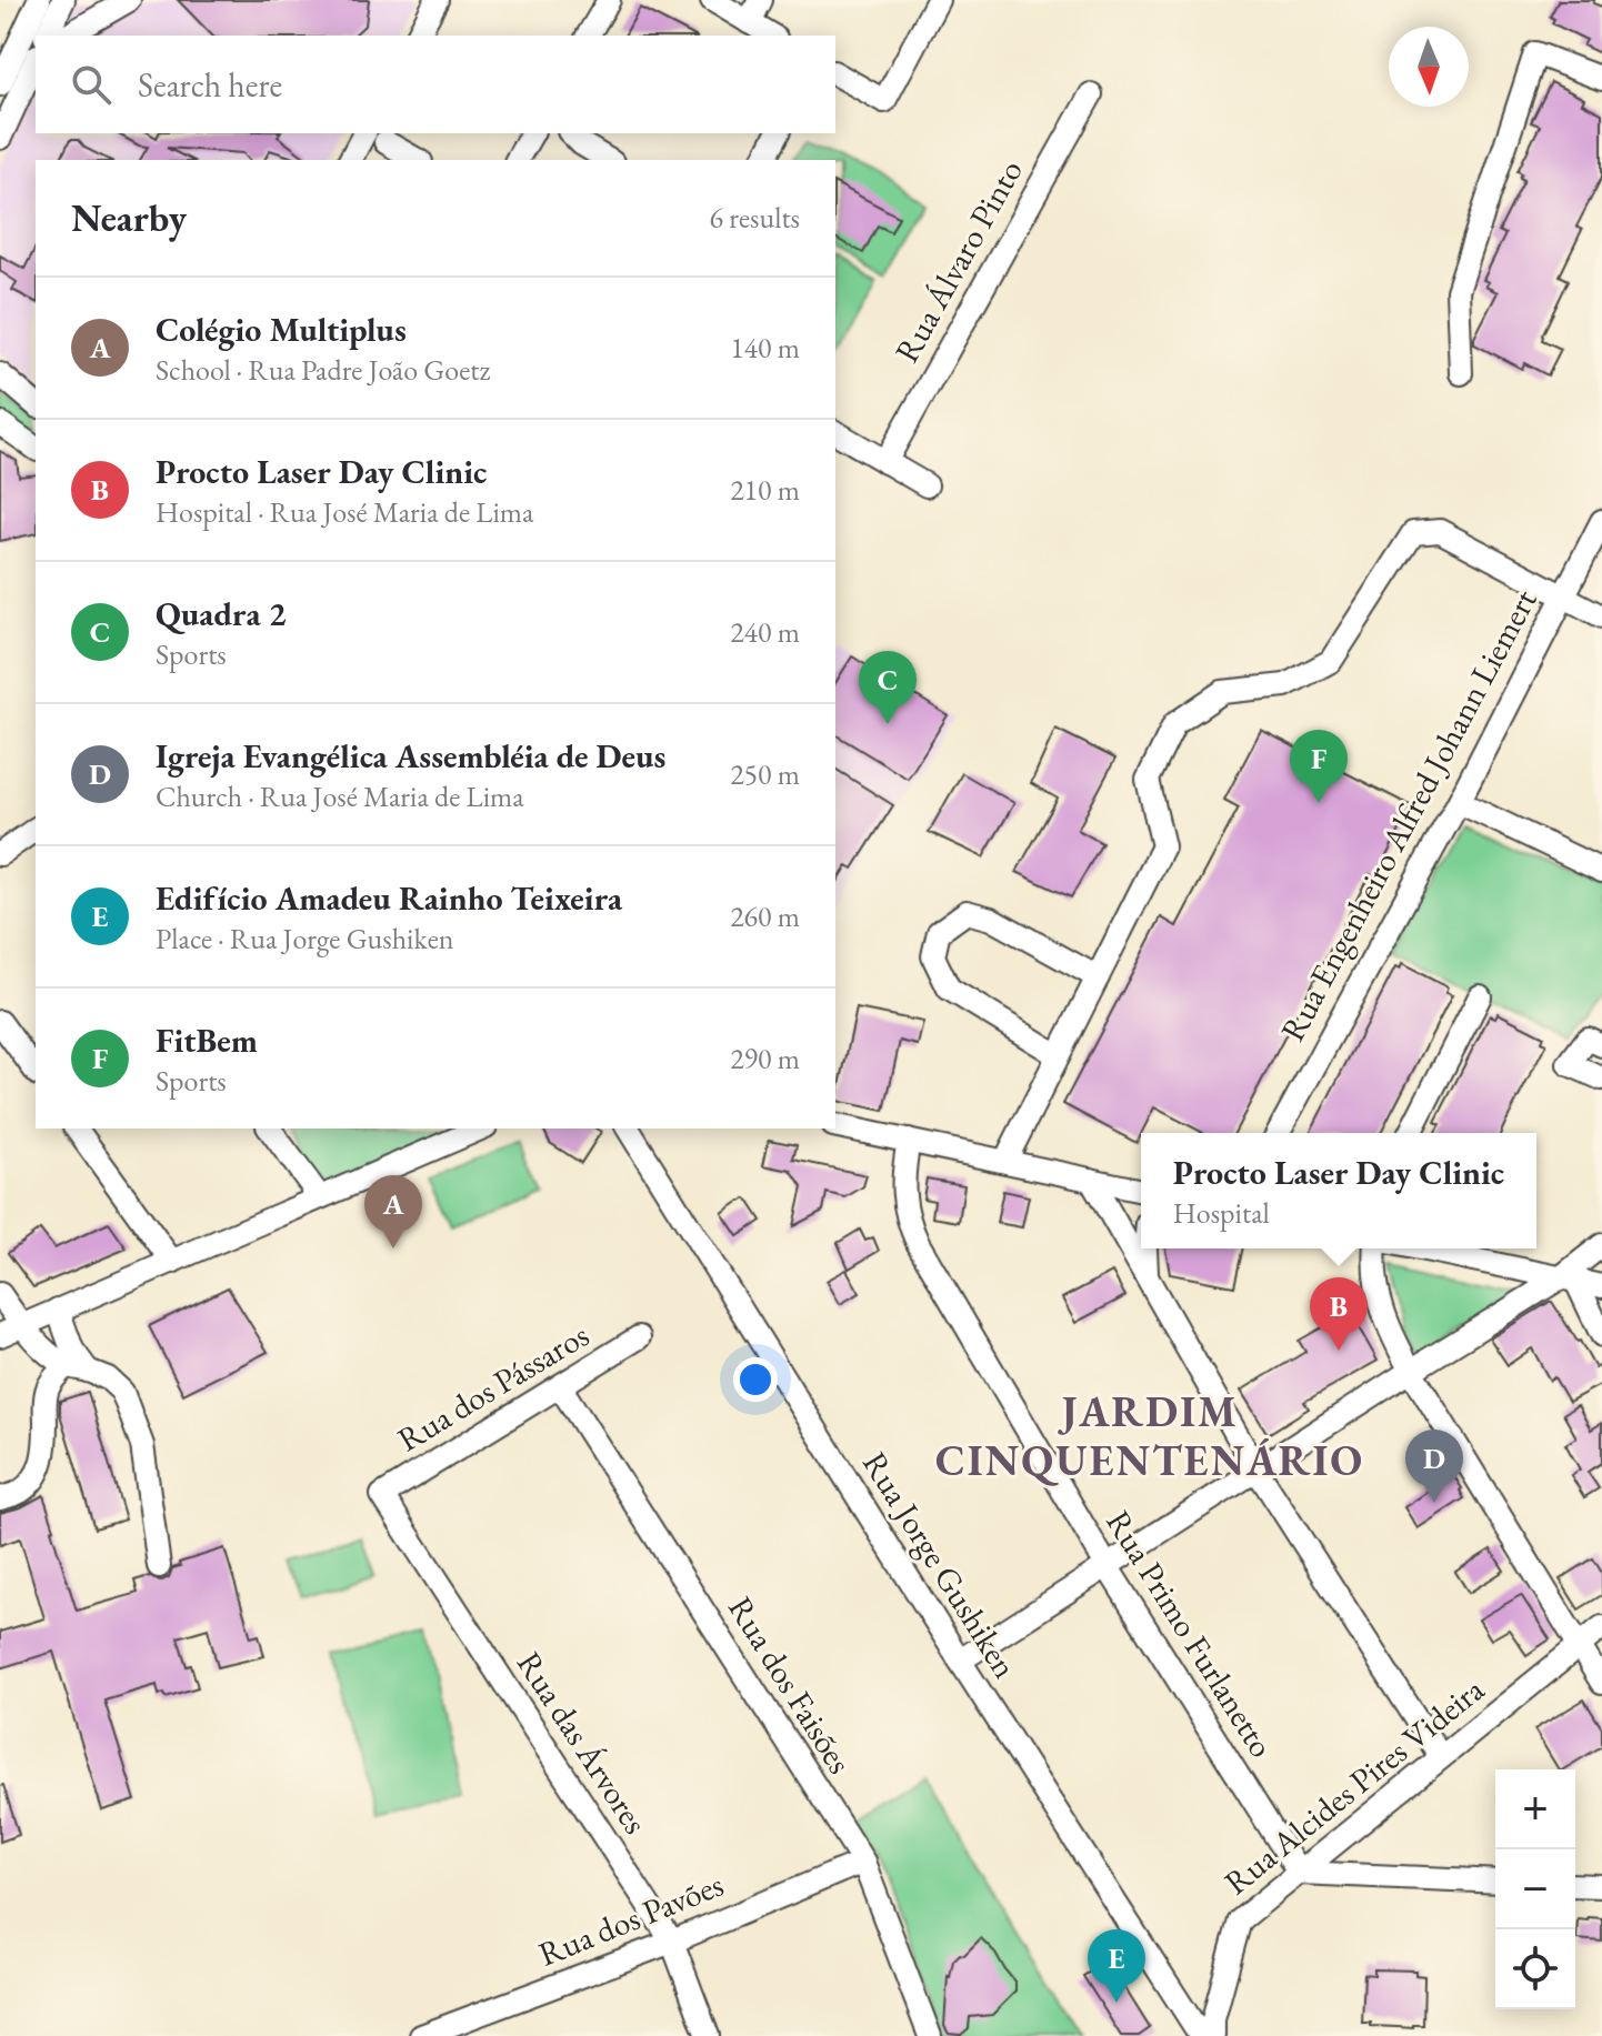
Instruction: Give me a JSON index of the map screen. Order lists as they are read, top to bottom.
{
  "streets": {
    "street": [
      "Rua Álvaro Pinto",
      "Rua Engenheiro Alfred Johann Liemert",
      "Rua dos Pássaros",
      "Rua Jorge Gushiken",
      "Rua Primo Furlanetto",
      "Rua dos Faisões",
      "Rua das Árvores",
      "Rua Alcides Pires Videira",
      "Rua dos Pavões"
    ]
  },
  "crossings": [
    ["Rua dos Pássaros", "Rua dos Faisões"],
    ["Rua dos Pássaros", "Rua das Árvores"],
    ["Rua Primo Furlanetto", "Rua Alcides Pires Videira"],
    ["Rua dos Faisões", "Rua dos Pavões"],
    ["Rua das Árvores", "Rua dos Pavões"]
  ],
  "districts": ["JARDIM CINQUENTENÁRIO"],
  "north": "bottom",
  "page": {
    "search": "Search here",
    "heading": ["Nearby", "6 results"],
    "list": [
      {
        "mark": "A",
        "name": "Colégio Multiplus",
        "note": "School · Rua Padre João Goetz",
        "value": "140 m"
      },
      {
        "mark": "B",
        "name": "Procto Laser Day Clinic",
        "note": "Hospital · Rua José Maria de Lima",
        "value": "210 m"
      },
      {
        "mark": "C",
        "name": "Quadra 2",
        "note": "Sports",
        "value": "240 m"
      },
      {
        "mark": "D",
        "name": "Igreja Evangélica Assembléia de Deus",
        "note": "Church · Rua José Maria de Lima",
        "value": "250 m"
      },
      {
        "mark": "E",
        "name": "Edifício Amadeu Rainho Teixeira",
        "note": "Place · Rua Jorge Gushiken",
        "value": "260 m"
      },
      {
        "mark": "F",
        "name": "FitBem",
        "note": "Sports",
        "value": "290 m"
      }
    ],
    "pins": [
      "C",
      "F",
      "A",
      "B",
      "D",
      "E"
    ],
    "popup": ["Procto Laser Day Clinic", "Hospital"],
    "map_buttons": ["+", "−"]
  }
}
